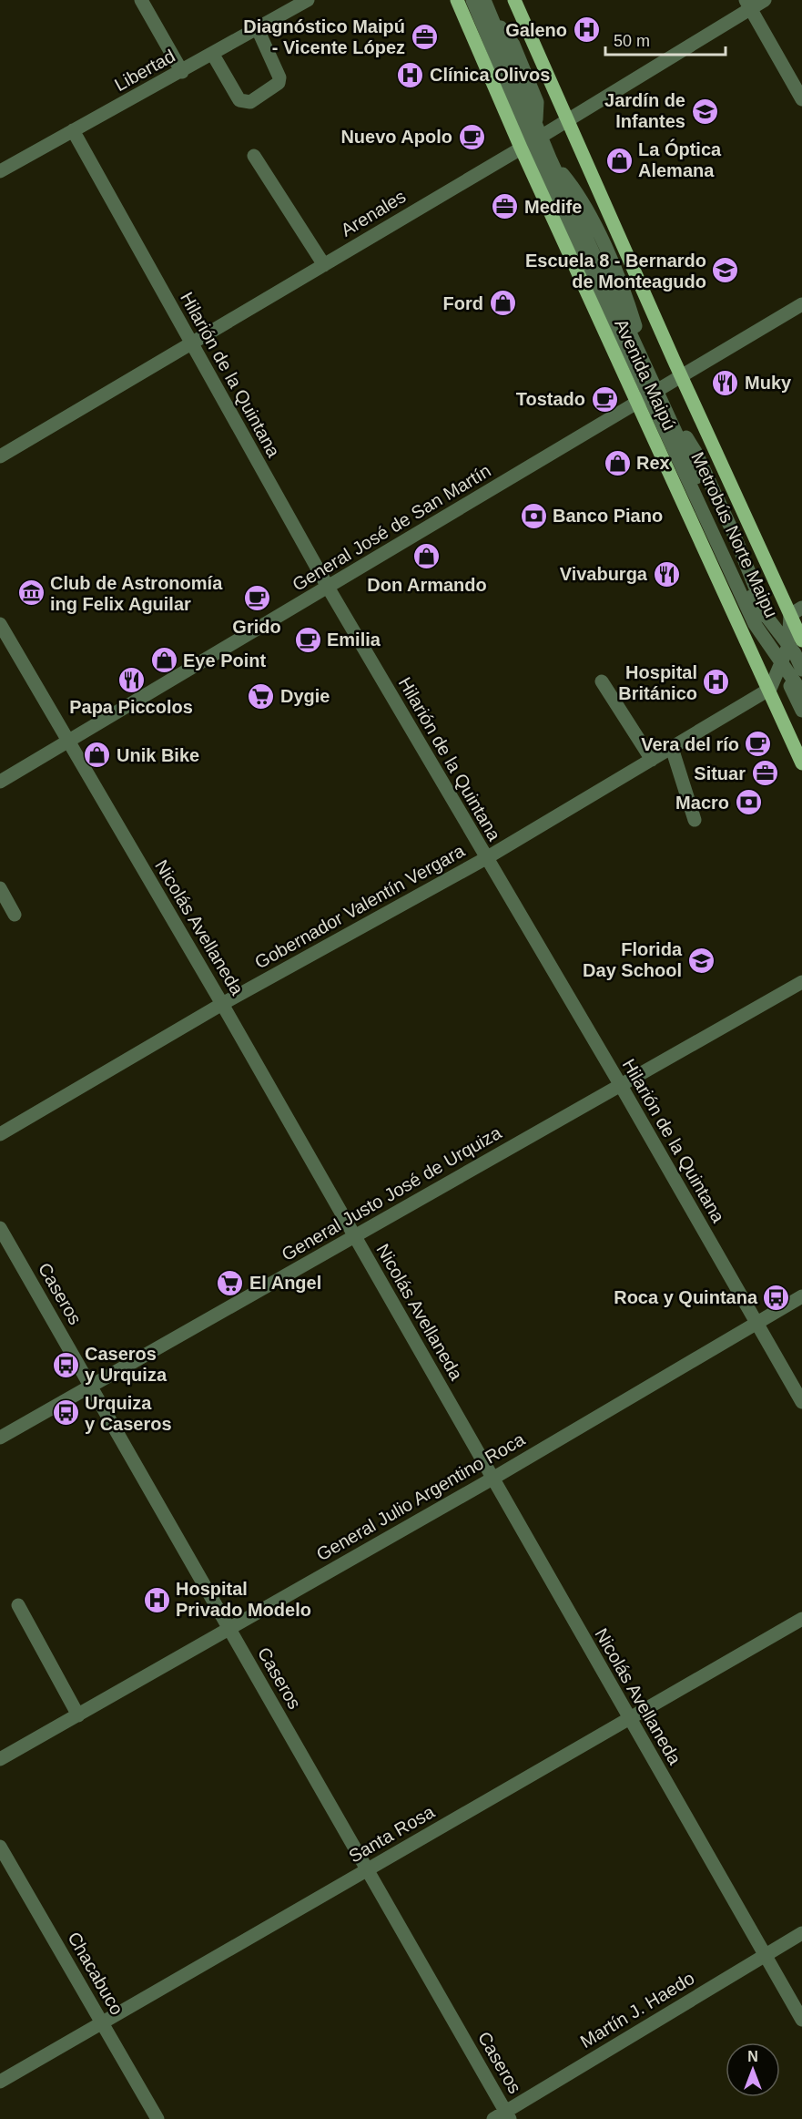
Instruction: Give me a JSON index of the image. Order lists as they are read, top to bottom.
{
  "streets": {
    "main road": ["Avenida Maipú"],
    "street": [
      "Libertad",
      "Arenales",
      "Hilarión de la Quintana",
      "General José de San Martín",
      "Metrobús Norte Maipu",
      "Gobernador Valentín Vergara",
      "Nicolás Avellaneda",
      "General Justo José de Urquiza",
      "Caseros",
      "General Julio Argentino Roca",
      "Santa Rosa",
      "Chacabuco",
      "Martín J. Haedo"
    ]
  },
  "crossings": [
    ["Libertad", "Hilarión de la Quintana"],
    ["Arenales", "Hilarión de la Quintana"],
    ["Arenales", "Avenida Maipú"],
    ["Arenales", "Metrobús Norte Maipu"],
    ["Hilarión de la Quintana", "General José de San Martín"],
    ["Hilarión de la Quintana", "Gobernador Valentín Vergara"],
    ["Hilarión de la Quintana", "General Justo José de Urquiza"],
    ["Hilarión de la Quintana", "General Julio Argentino Roca"],
    ["Avenida Maipú", "General José de San Martín"],
    ["Avenida Maipú", "Metrobús Norte Maipu"],
    ["Avenida Maipú", "Gobernador Valentín Vergara"],
    ["General José de San Martín", "Metrobús Norte Maipu"],
    ["General José de San Martín", "Nicolás Avellaneda"],
    ["Gobernador Valentín Vergara", "Nicolás Avellaneda"],
    ["Nicolás Avellaneda", "General Justo José de Urquiza"],
    ["Nicolás Avellaneda", "General Julio Argentino Roca"],
    ["Nicolás Avellaneda", "Santa Rosa"],
    ["Nicolás Avellaneda", "Martín J. Haedo"],
    ["General Justo José de Urquiza", "Caseros"],
    ["Caseros", "General Julio Argentino Roca"],
    ["Caseros", "Santa Rosa"],
    ["Caseros", "Martín J. Haedo"],
    ["Santa Rosa", "Chacabuco"]
  ],
  "places": {
    "hospital": [
      "Galeno",
      "Clínica Olivos",
      "Hospital Británico",
      "Hospital Privado Modelo"
    ],
    "office": ["Diagnóstico Maipú - Vicente López", "Medife", "Situar"],
    "school or university": ["Jardín de Infantes", "Escuela 8 - Bernardo de Monteagudo", "Florida Day School"],
    "cafe": [
      "Nuevo Apolo",
      "Tostado",
      "Grido",
      "Emilia",
      "Vera del río"
    ],
    "shop": [
      "La Óptica Alemana",
      "Ford",
      "Rex",
      "Don Armando",
      "Eye Point",
      "Unik Bike"
    ],
    "restaurant": ["Muky", "Vivaburga", "Papa Piccolos"],
    "bank": ["Banco Piano", "Macro"],
    "museum": ["Club de Astronomía ing Felix Aguilar"],
    "supermarket": ["Dygie", "El Angel"],
    "bus stop": ["Roca y Quintana", "Caseros y Urquiza", "Urquiza y Caseros"]
  },
  "scale_bar": "50 m",
  "north": "top"
}
